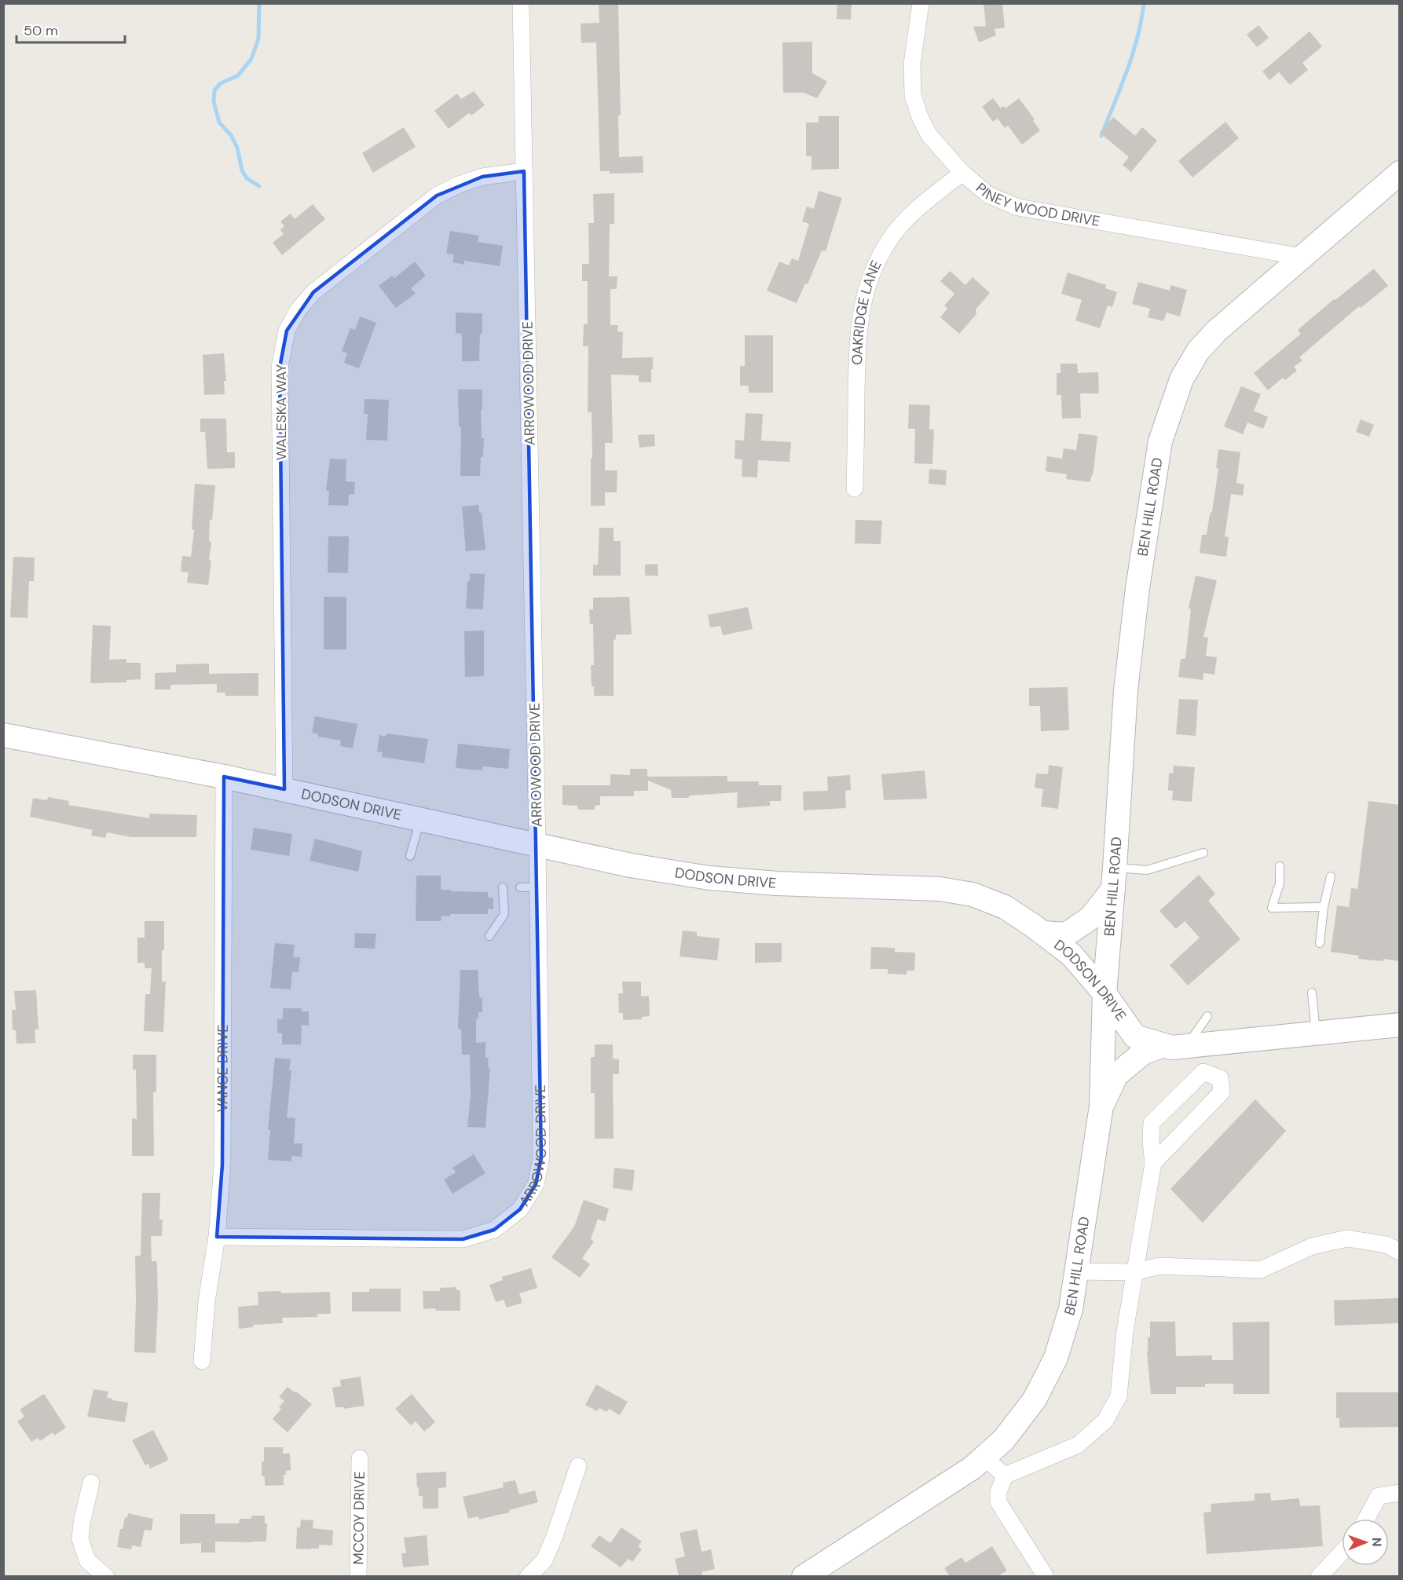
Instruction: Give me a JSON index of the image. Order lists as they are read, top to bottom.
{
  "streets": {
    "street": [
      "PINEY WOOD DRIVE",
      "OAKRIDGE LANE",
      "ARROWOOD DRIVE",
      "WALESKA WAY",
      "BEN HILL ROAD",
      "DODSON DRIVE",
      "VANCE DRIVE",
      "MCCOY DRIVE"
    ]
  },
  "crossings": [
    ["PINEY WOOD DRIVE", "OAKRIDGE LANE"],
    ["PINEY WOOD DRIVE", "BEN HILL ROAD"],
    ["ARROWOOD DRIVE", "WALESKA WAY"],
    ["ARROWOOD DRIVE", "DODSON DRIVE"],
    ["ARROWOOD DRIVE", "VANCE DRIVE"],
    ["WALESKA WAY", "DODSON DRIVE"],
    ["BEN HILL ROAD", "DODSON DRIVE"],
    ["DODSON DRIVE", "VANCE DRIVE"]
  ],
  "scale_bar": "50 m",
  "north": "right"
}
